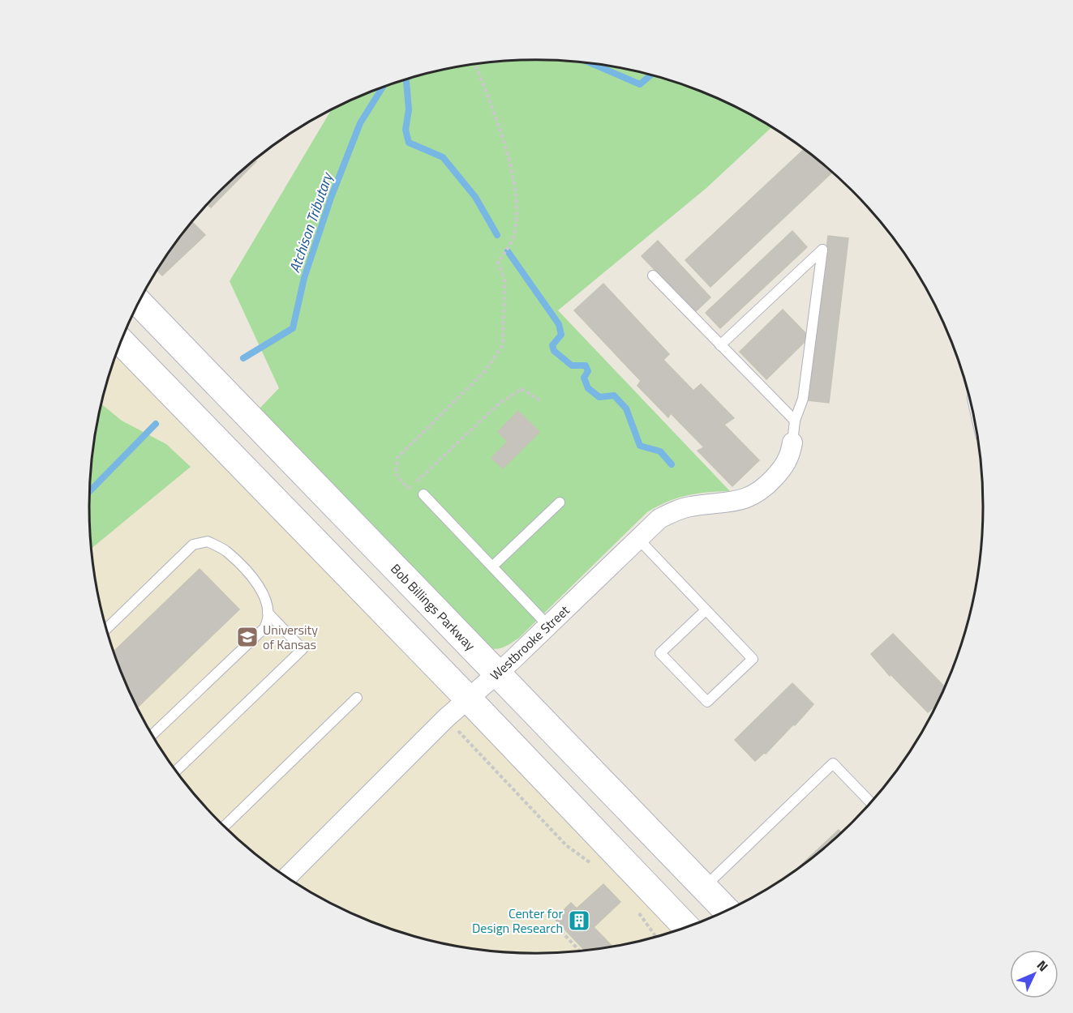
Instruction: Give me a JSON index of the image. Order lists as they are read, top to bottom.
{
  "streets": {
    "main road": ["Bob Billings Parkway"],
    "street": ["Westbrooke Street"]
  },
  "crossings": [
    ["Bob Billings Parkway", "Westbrooke Street"]
  ],
  "water": ["Atchison Tributary"],
  "places": {
    "school or university": ["University of Kansas"],
    "building": ["Center for Design Research"]
  },
  "north": "top right"
}
